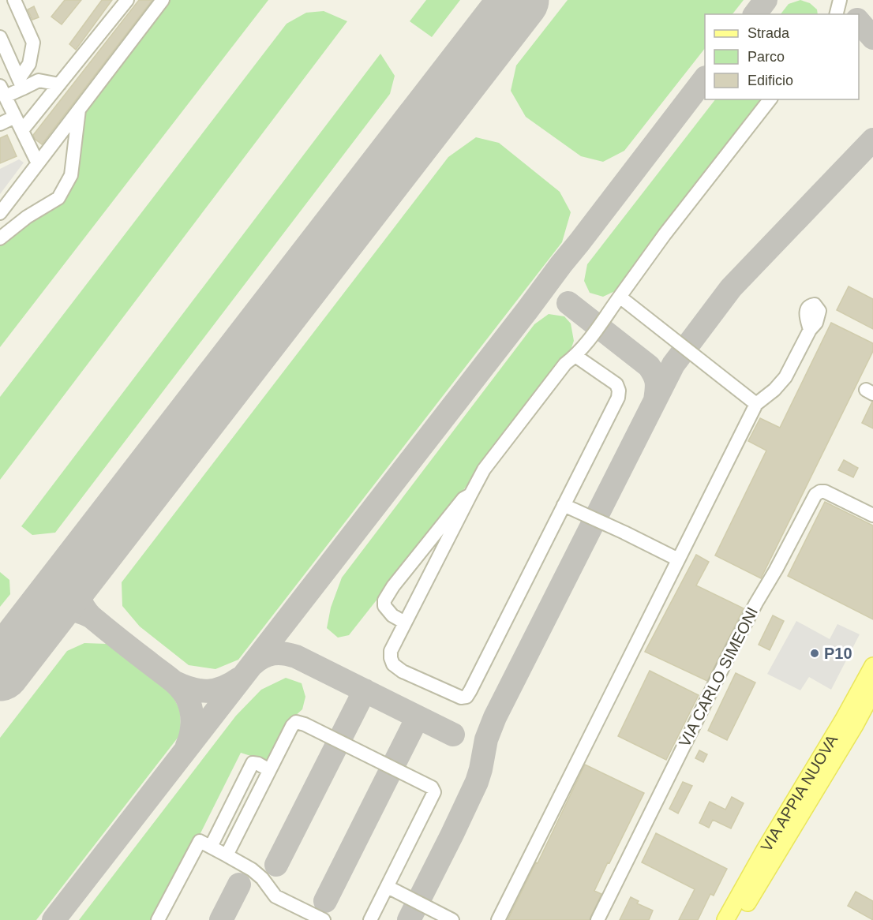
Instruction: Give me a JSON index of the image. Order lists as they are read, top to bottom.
{
  "streets": {
    "main road": ["VIA APPIA NUOVA"],
    "lane": ["VIA CARLO SIMEONI"]
  },
  "places": ["P10"],
  "legend": ["Strada", "Parco", "Edificio"]
}
